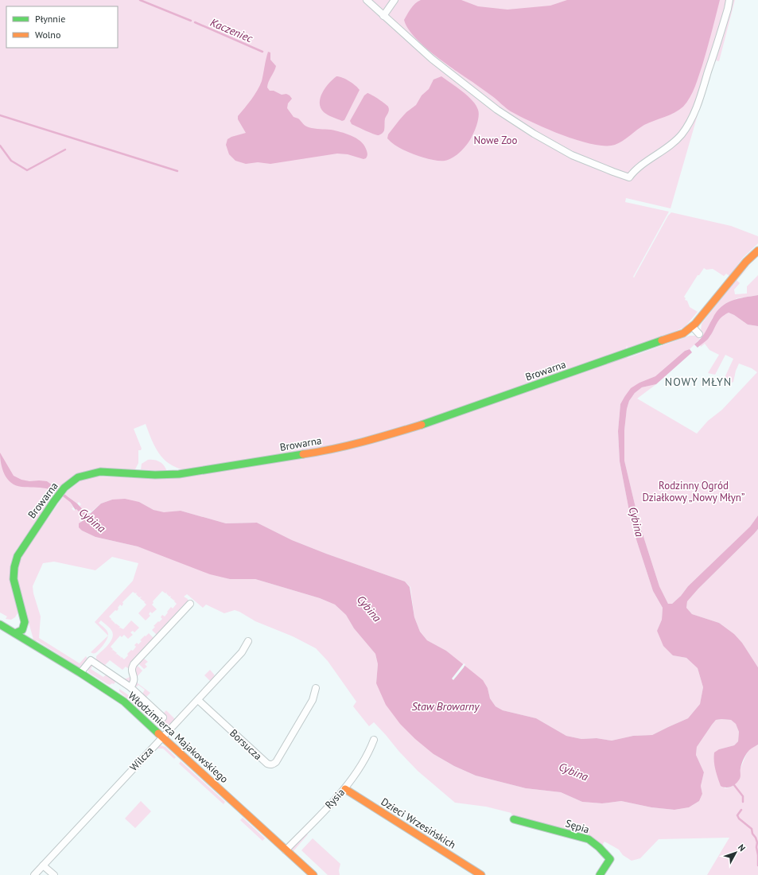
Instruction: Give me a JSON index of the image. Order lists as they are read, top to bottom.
{
  "streets": {
    "street": [
      "Browarna",
      "Włodzimierza Majakowskiego",
      "Borsucza",
      "Wilcza",
      "Rysia",
      "Dzieci Wrzesińskich",
      "Sępia"
    ]
  },
  "crossings": [
    ["Browarna", "Włodzimierza Majakowskiego"],
    ["Włodzimierza Majakowskiego", "Wilcza"],
    ["Włodzimierza Majakowskiego", "Rysia"],
    ["Borsucza", "Wilcza"],
    ["Rysia", "Dzieci Wrzesińskich"]
  ],
  "districts": ["NOWY MŁYN"],
  "water": ["Kaczeniec", "Cybina", "Staw Browarny"],
  "parks": ["Nowe Zoo", "Rodzinny Ogród Działkowy „Nowy Młyn”"],
  "legend": ["Płynnie", "Wolno"],
  "north": "top right"
}
